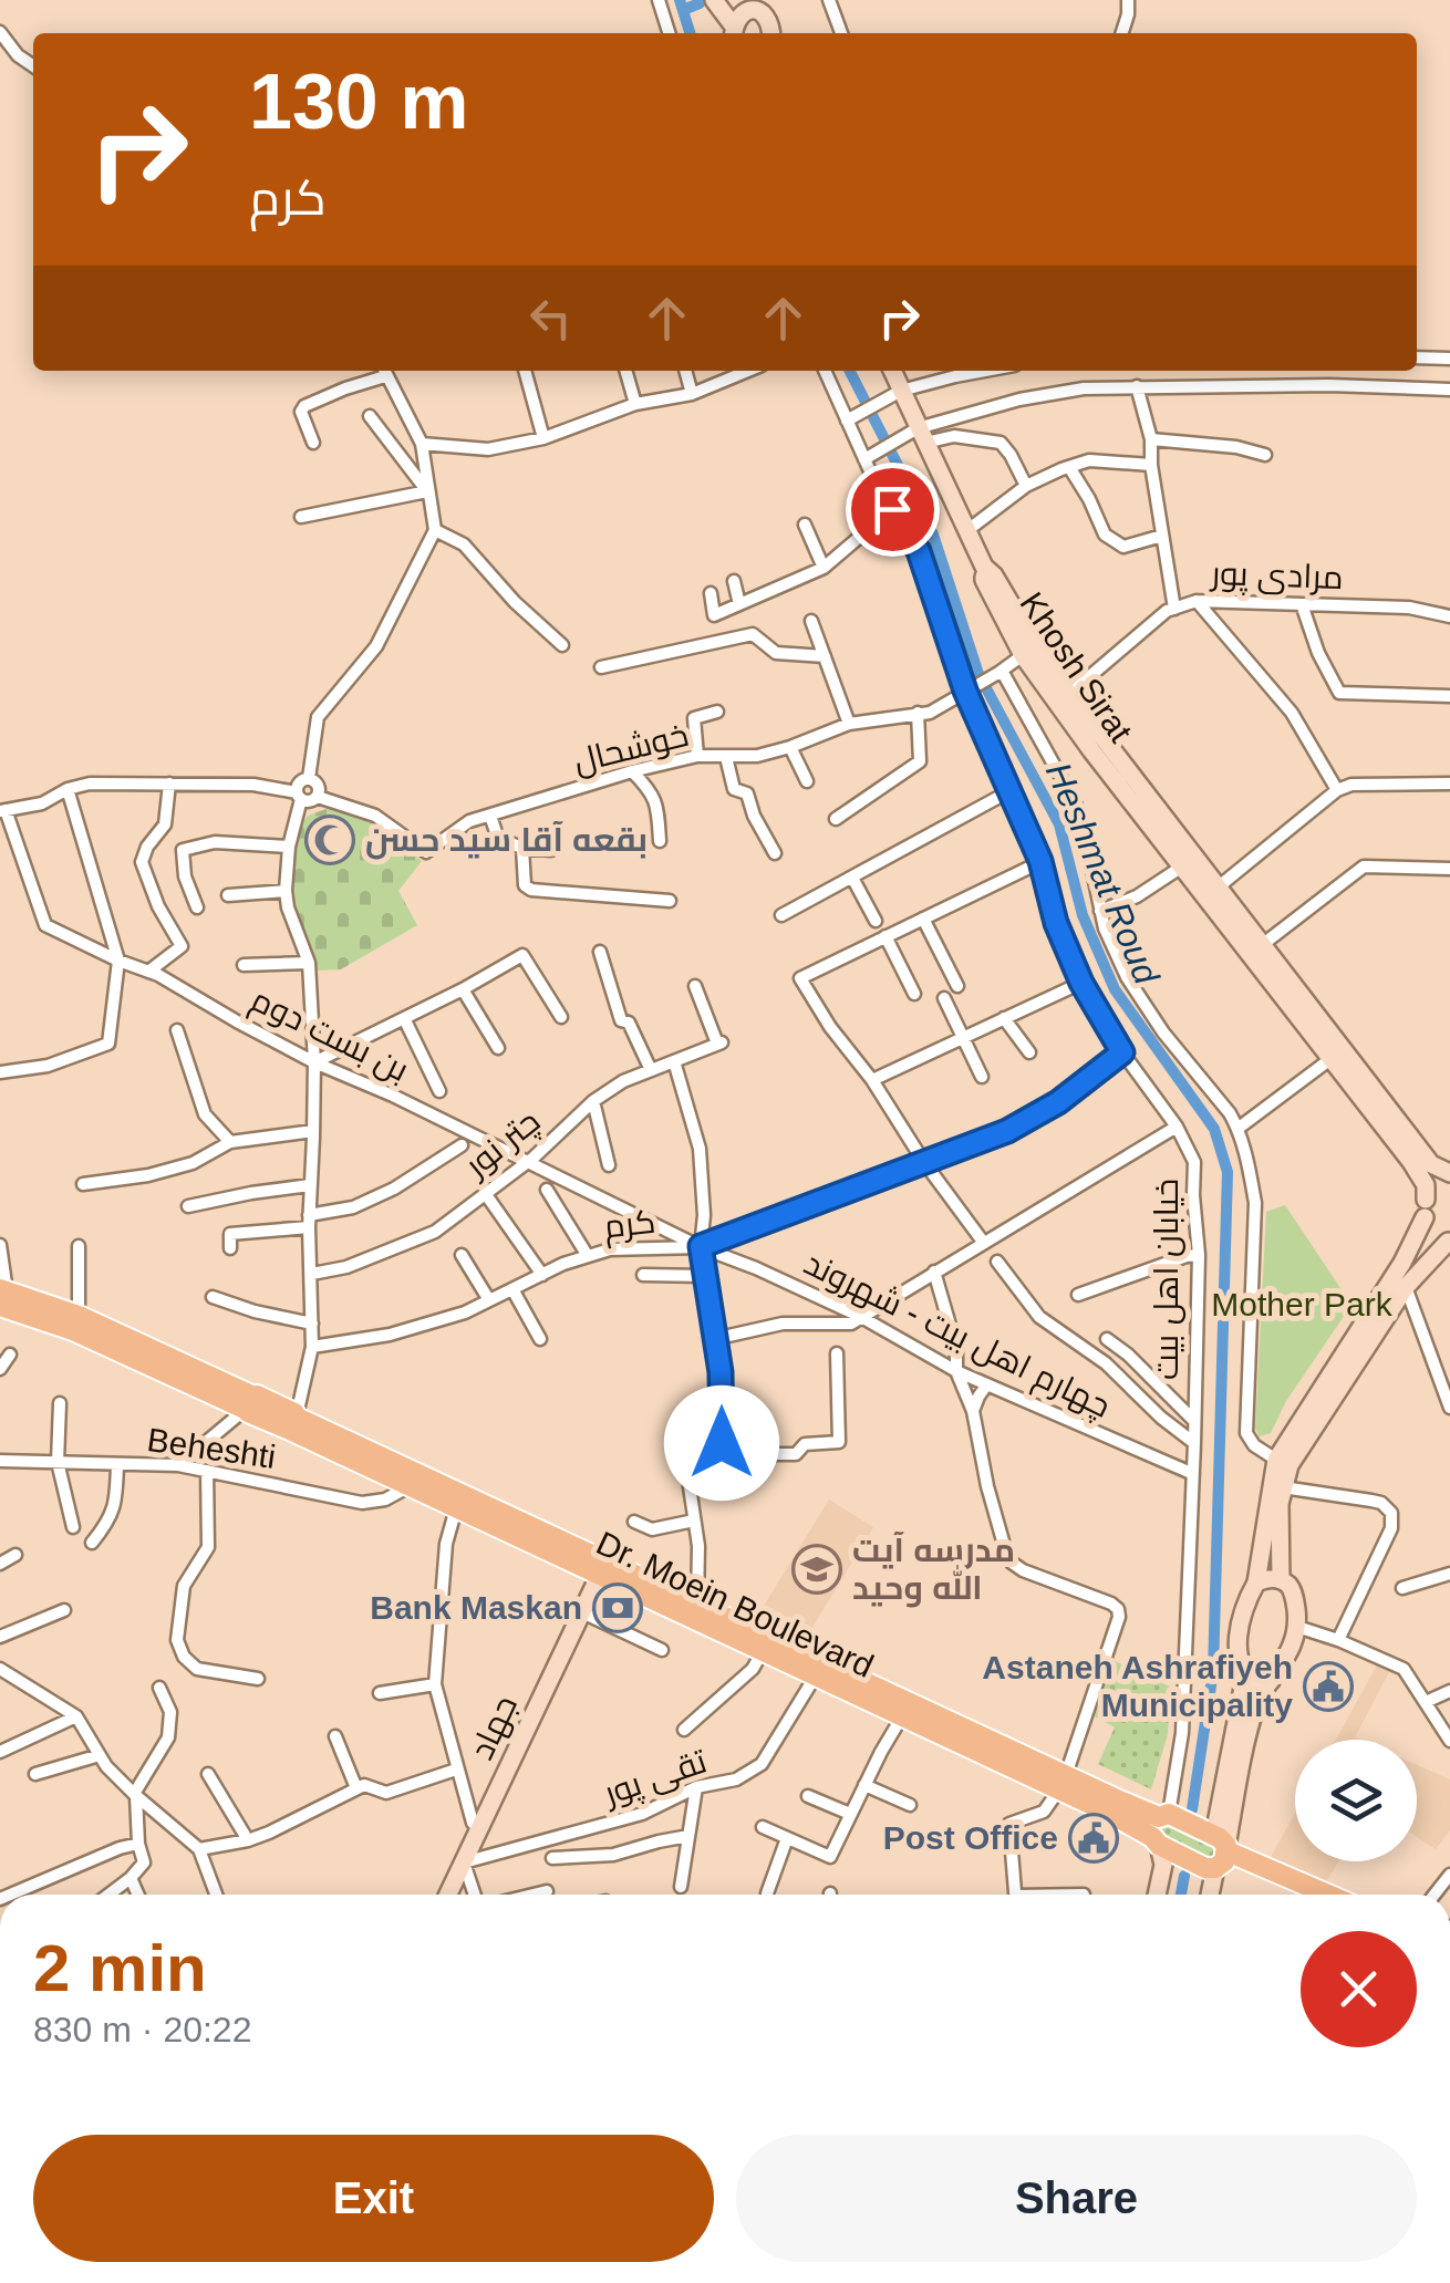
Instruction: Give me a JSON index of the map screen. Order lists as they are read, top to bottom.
{
  "streets": {
    "main road": ["Khosh Sirat", "Dr. Moein Boulevard", "جهاد"],
    "street": [
      "مرادی پور",
      "خوشحال",
      "بن بست دوم",
      "چتر نور",
      "کرم",
      "خیابان اهل بیت",
      "چهارم اهل بیت - شهروند",
      "Beheshti",
      "تقی پور"
    ]
  },
  "crossings": [
    ["مرادی پور", "Khosh Sirat"],
    ["Khosh Sirat", "خوشحال"],
    ["خوشحال", "خیابان اهل بیت"],
    ["بن بست دوم", "چتر نور"],
    ["بن بست دوم", "کرم"],
    ["بن بست دوم", "چهارم اهل بیت - شهروند"],
    ["کرم", "خیابان اهل بیت"],
    ["کرم", "چهارم اهل بیت - شهروند"],
    ["خیابان اهل بیت", "چهارم اهل بیت - شهروند"],
    ["خیابان اهل بیت", "Dr. Moein Boulevard"],
    ["Beheshti", "Dr. Moein Boulevard"],
    ["Dr. Moein Boulevard", "جهاد"],
    ["Dr. Moein Boulevard", "تقی پور"],
    ["جهاد", "تقی پور"]
  ],
  "water": ["Heshmat Roud"],
  "parks": ["Mother Park"],
  "places": {
    "mosque": ["بقعه آقا سید حسن"],
    "school or university": ["مدرسه آیت الله وحید"],
    "bank": ["Bank Maskan"],
    "public building": ["Astaneh Ashrafiyeh Municipality", "Post Office"]
  },
  "page": {
    "turn": ["130 m", "کرم"],
    "heading": ["2 min", "830 m · 20:22"],
    "buttons": ["Exit", "Share"]
  }
}
